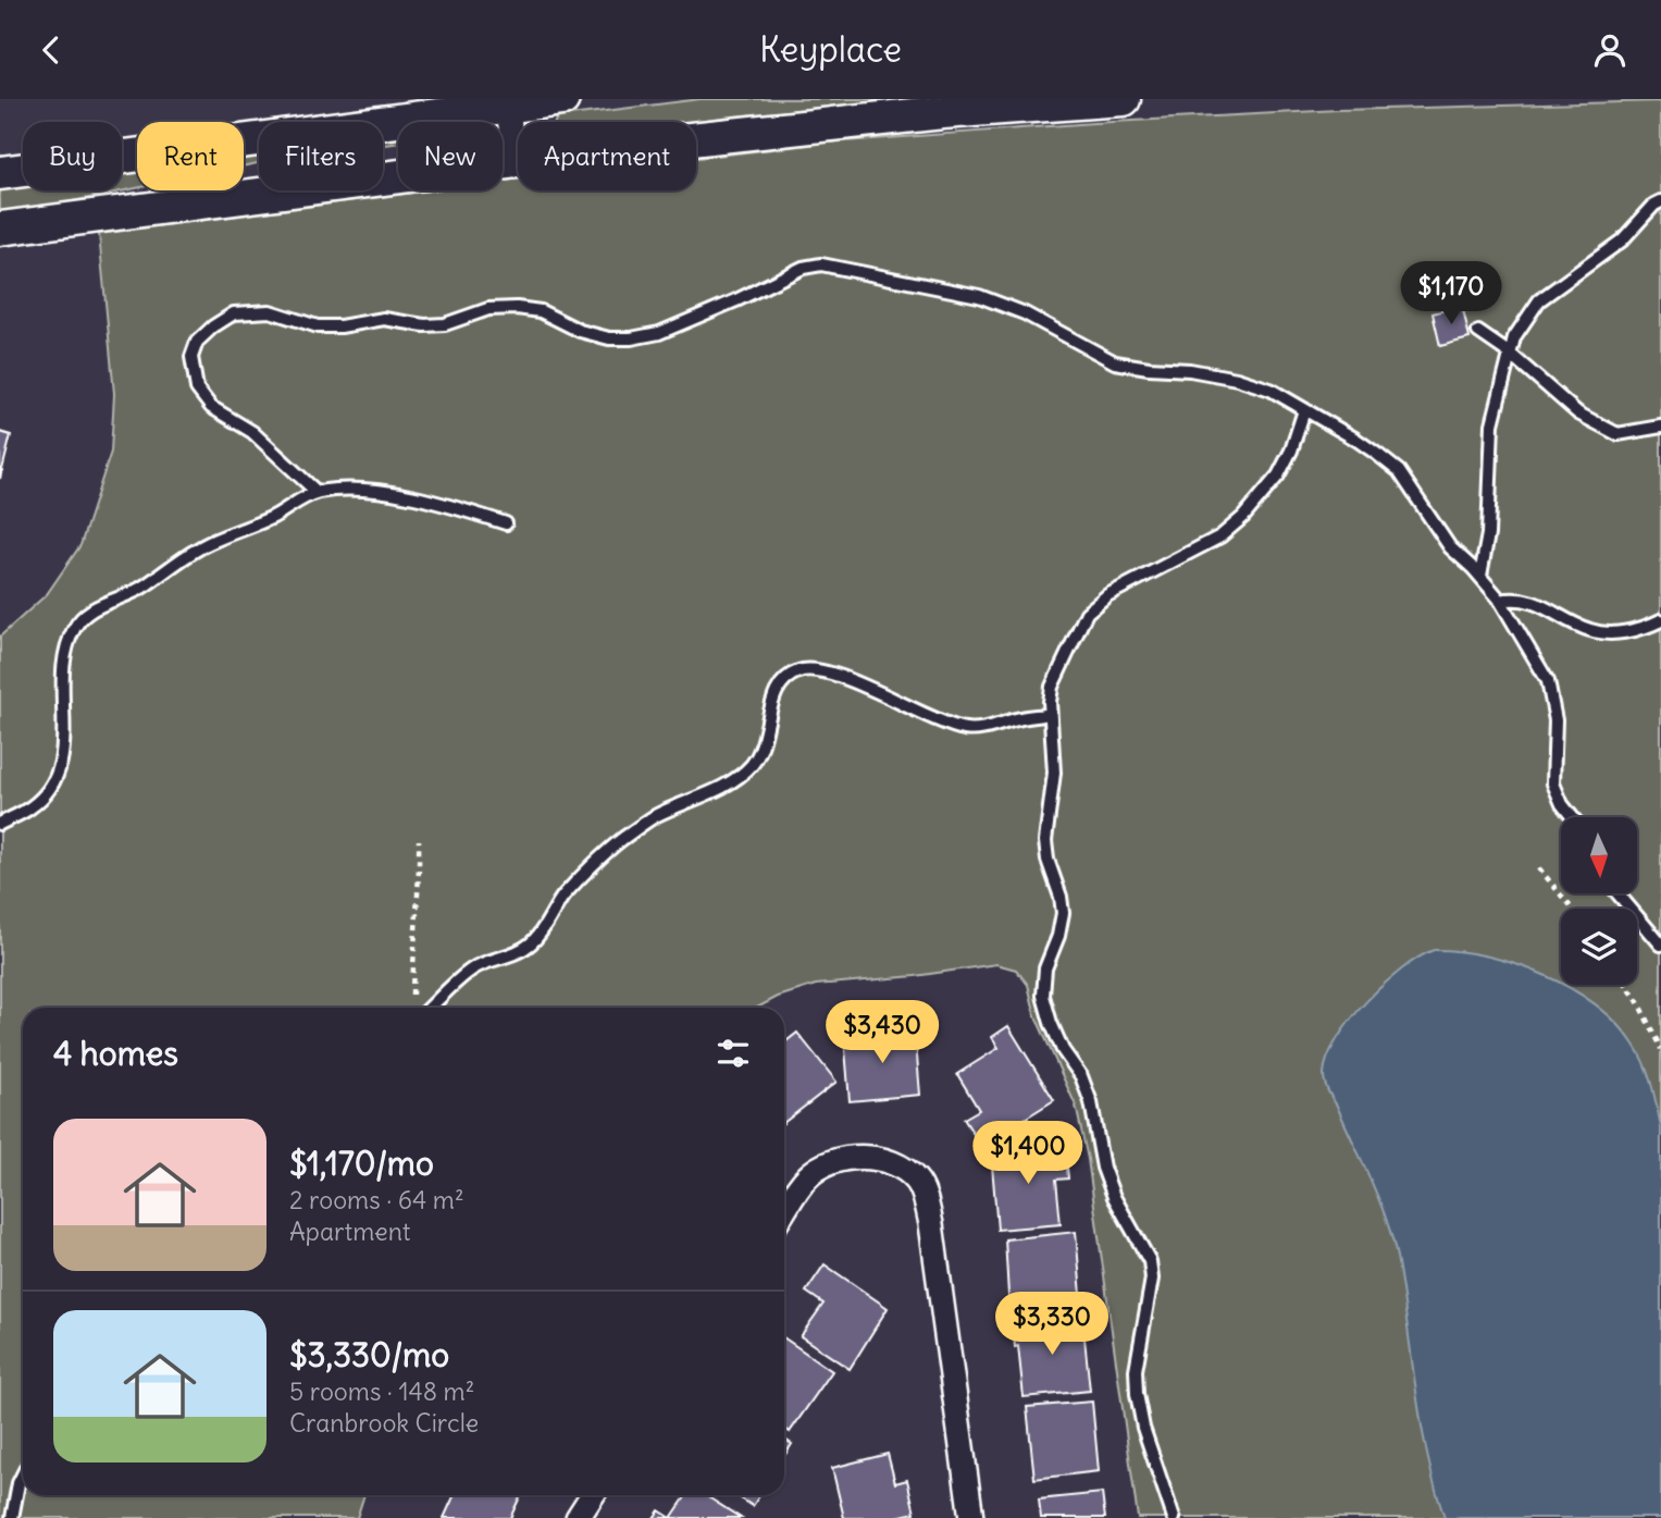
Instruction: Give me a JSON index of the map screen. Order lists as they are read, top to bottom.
{
  "north": "bottom",
  "page": {
    "header": "Keyplace",
    "chip": [
      "Buy",
      "Rent",
      "Filters",
      "New",
      "Apartment"
    ],
    "price": [
      "$1,170",
      "$3,430",
      "$1,400",
      "$3,330"
    ],
    "heading": "4 homes",
    "list": [
      {
        "name": "$1,170/mo",
        "note": "2 rooms · 64 m² · Apartment"
      },
      {
        "name": "$3,330/mo",
        "note": "5 rooms · 148 m² · Cranbrook Circle"
      }
    ]
  }
}
